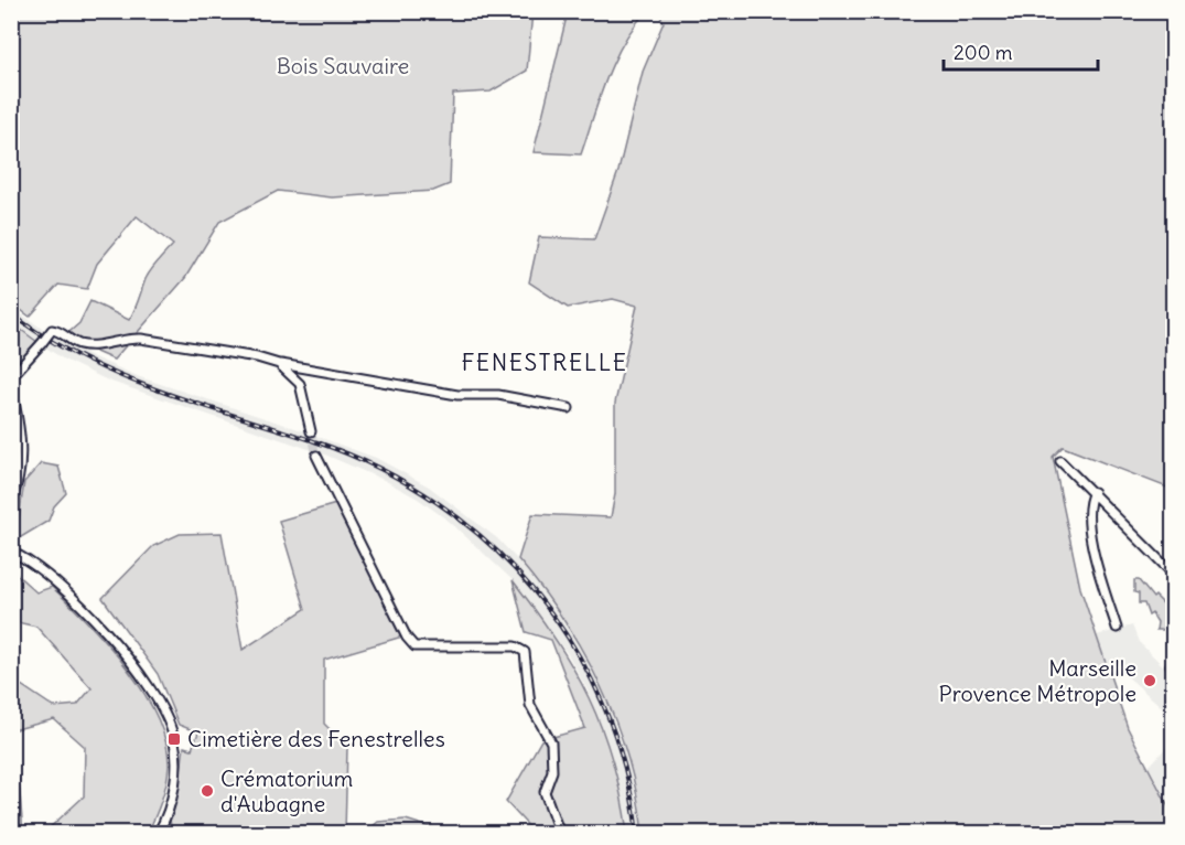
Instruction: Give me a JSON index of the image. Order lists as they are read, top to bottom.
{
  "districts": ["FENESTRELLE"],
  "parks": ["Bois Sauvaire"],
  "places": {
    "other": ["Marseille Provence Métropole", "Crématorium d'Aubagne"],
    "transit": ["Cimetière des Fenestrelles"]
  },
  "scale_bar": "200 m"
}
